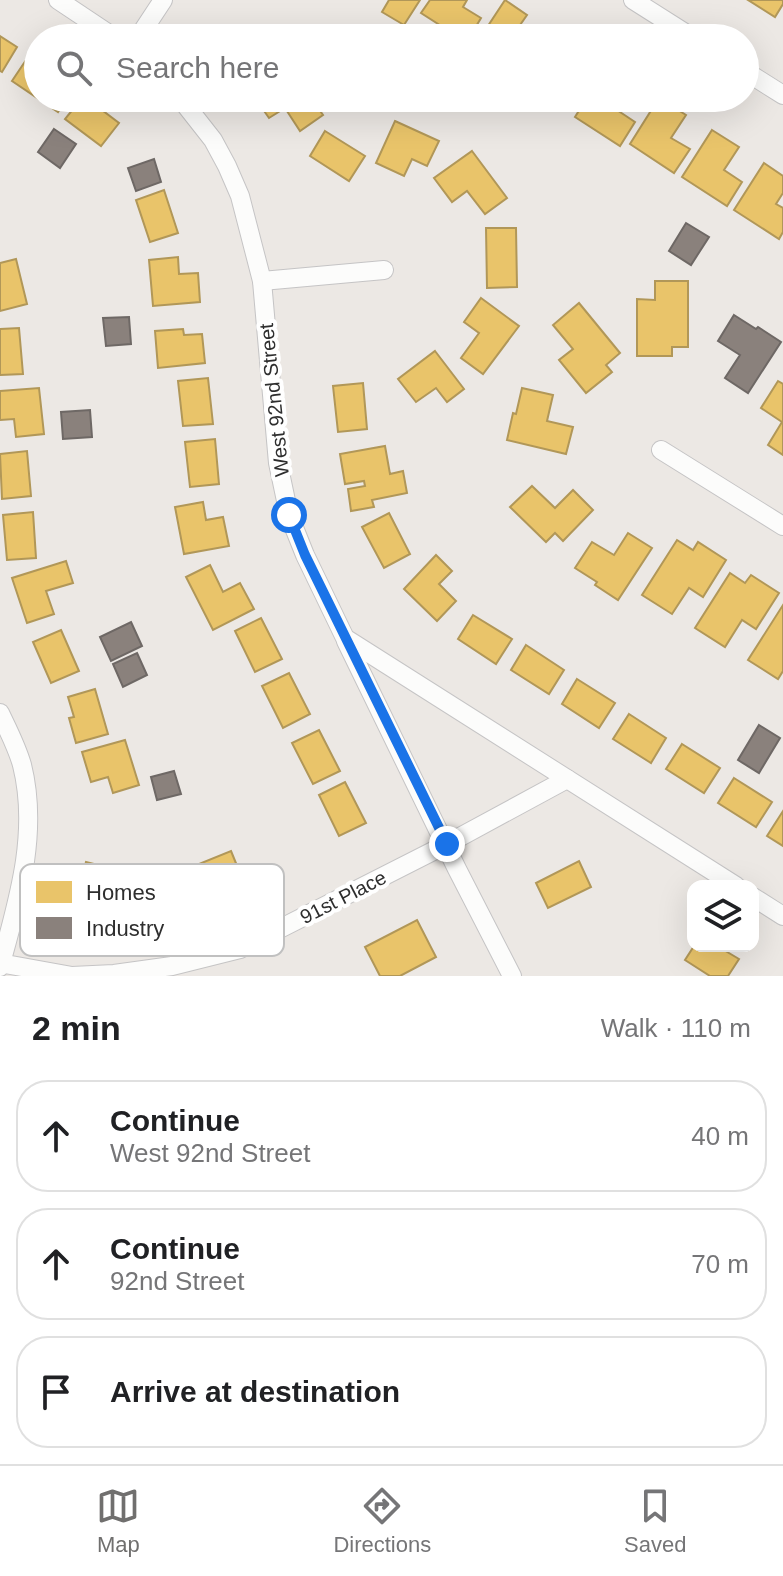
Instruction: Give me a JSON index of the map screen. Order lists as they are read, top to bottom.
{
  "streets": {
    "street": ["West 92nd Street", "91st Place"]
  },
  "crossings": [
    ["West 92nd Street", "91st Place"]
  ],
  "legend": ["Homes", "Industry"],
  "page": {
    "search": "Search here",
    "heading": ["2 min", "Walk · 110 m"],
    "list": [
      ["Continue", "West 92nd Street", "40 m"],
      ["Continue", "92nd Street", "70 m"],
      "Arrive at destination"
    ],
    "nav": ["Map", "Directions", "Saved"]
  }
}
